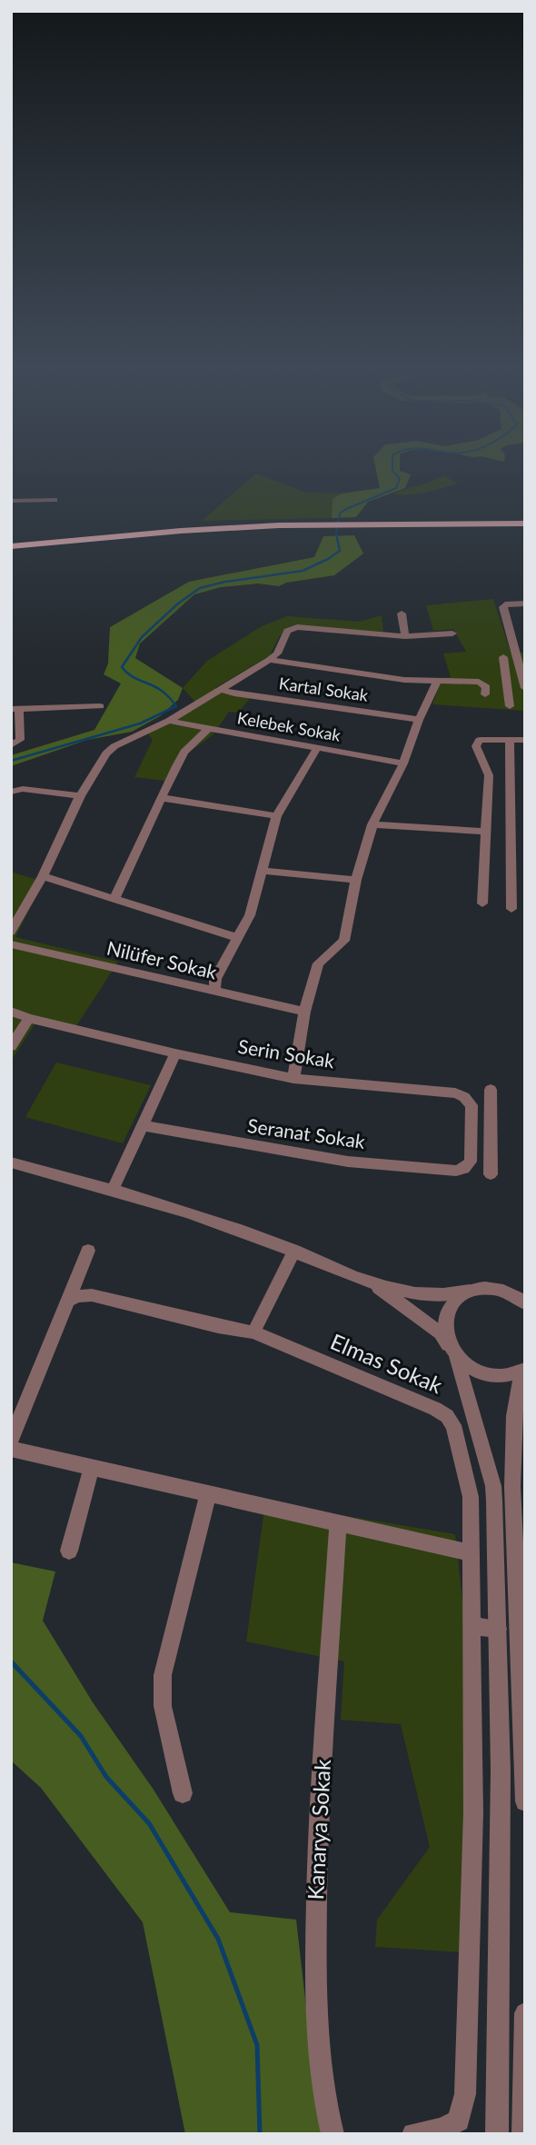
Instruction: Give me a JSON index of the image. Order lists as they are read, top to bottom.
{
  "streets": {
    "street": [
      "Kartal Sokak",
      "Kelebek Sokak",
      "Nilüfer Sokak",
      "Serin Sokak",
      "Seranat Sokak",
      "Elmas Sokak",
      "Kanarya Sokak"
    ]
  },
  "crossings": [
    ["Serin Sokak", "Seranat Sokak"]
  ]
}
